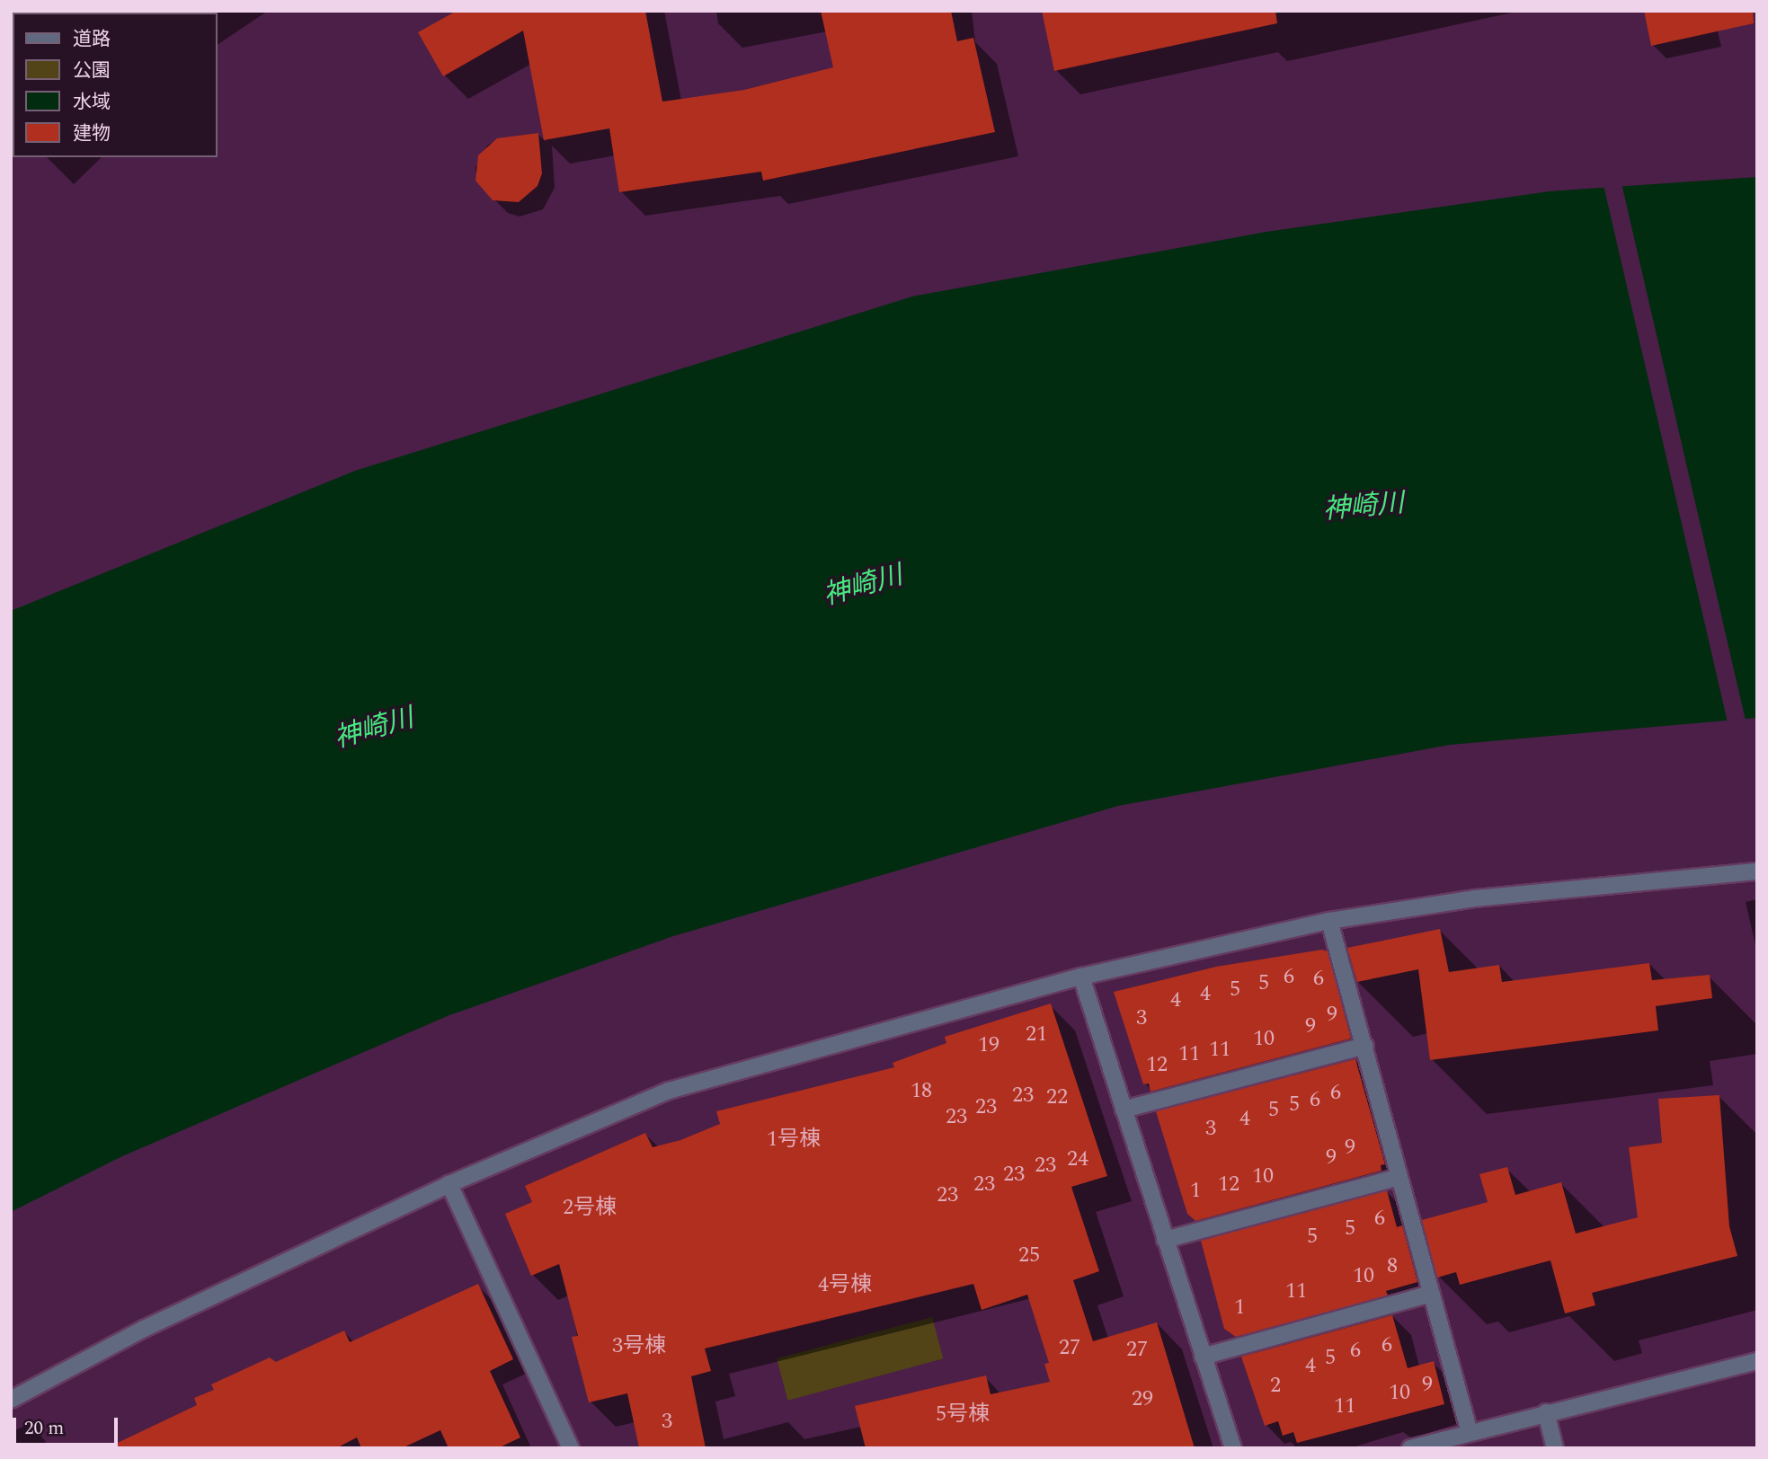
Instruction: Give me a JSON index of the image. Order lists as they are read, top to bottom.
{
  "water": ["神崎川"],
  "house_numbers": [
    "6",
    "6",
    "5",
    "5",
    "4",
    "4",
    "9",
    "3",
    "9",
    "21",
    "10",
    "19",
    "11",
    "11",
    "12",
    "18",
    "6",
    "23",
    "22",
    "6",
    "5",
    "23",
    "5",
    "23",
    "4",
    "3",
    "1号棟",
    "9",
    "9",
    "24",
    "23",
    "23",
    "10",
    "23",
    "12",
    "1",
    "23",
    "2号棟",
    "6",
    "5",
    "5",
    "25",
    "8",
    "10",
    "4号棟",
    "11",
    "1",
    "6",
    "3号棟",
    "27",
    "27",
    "6",
    "5",
    "4",
    "9",
    "2",
    "10",
    "29",
    "11",
    "5号棟",
    "3"
  ],
  "legend": [
    "道路",
    "公園",
    "水域",
    "建物"
  ],
  "scale_bar": "20 m"
}
